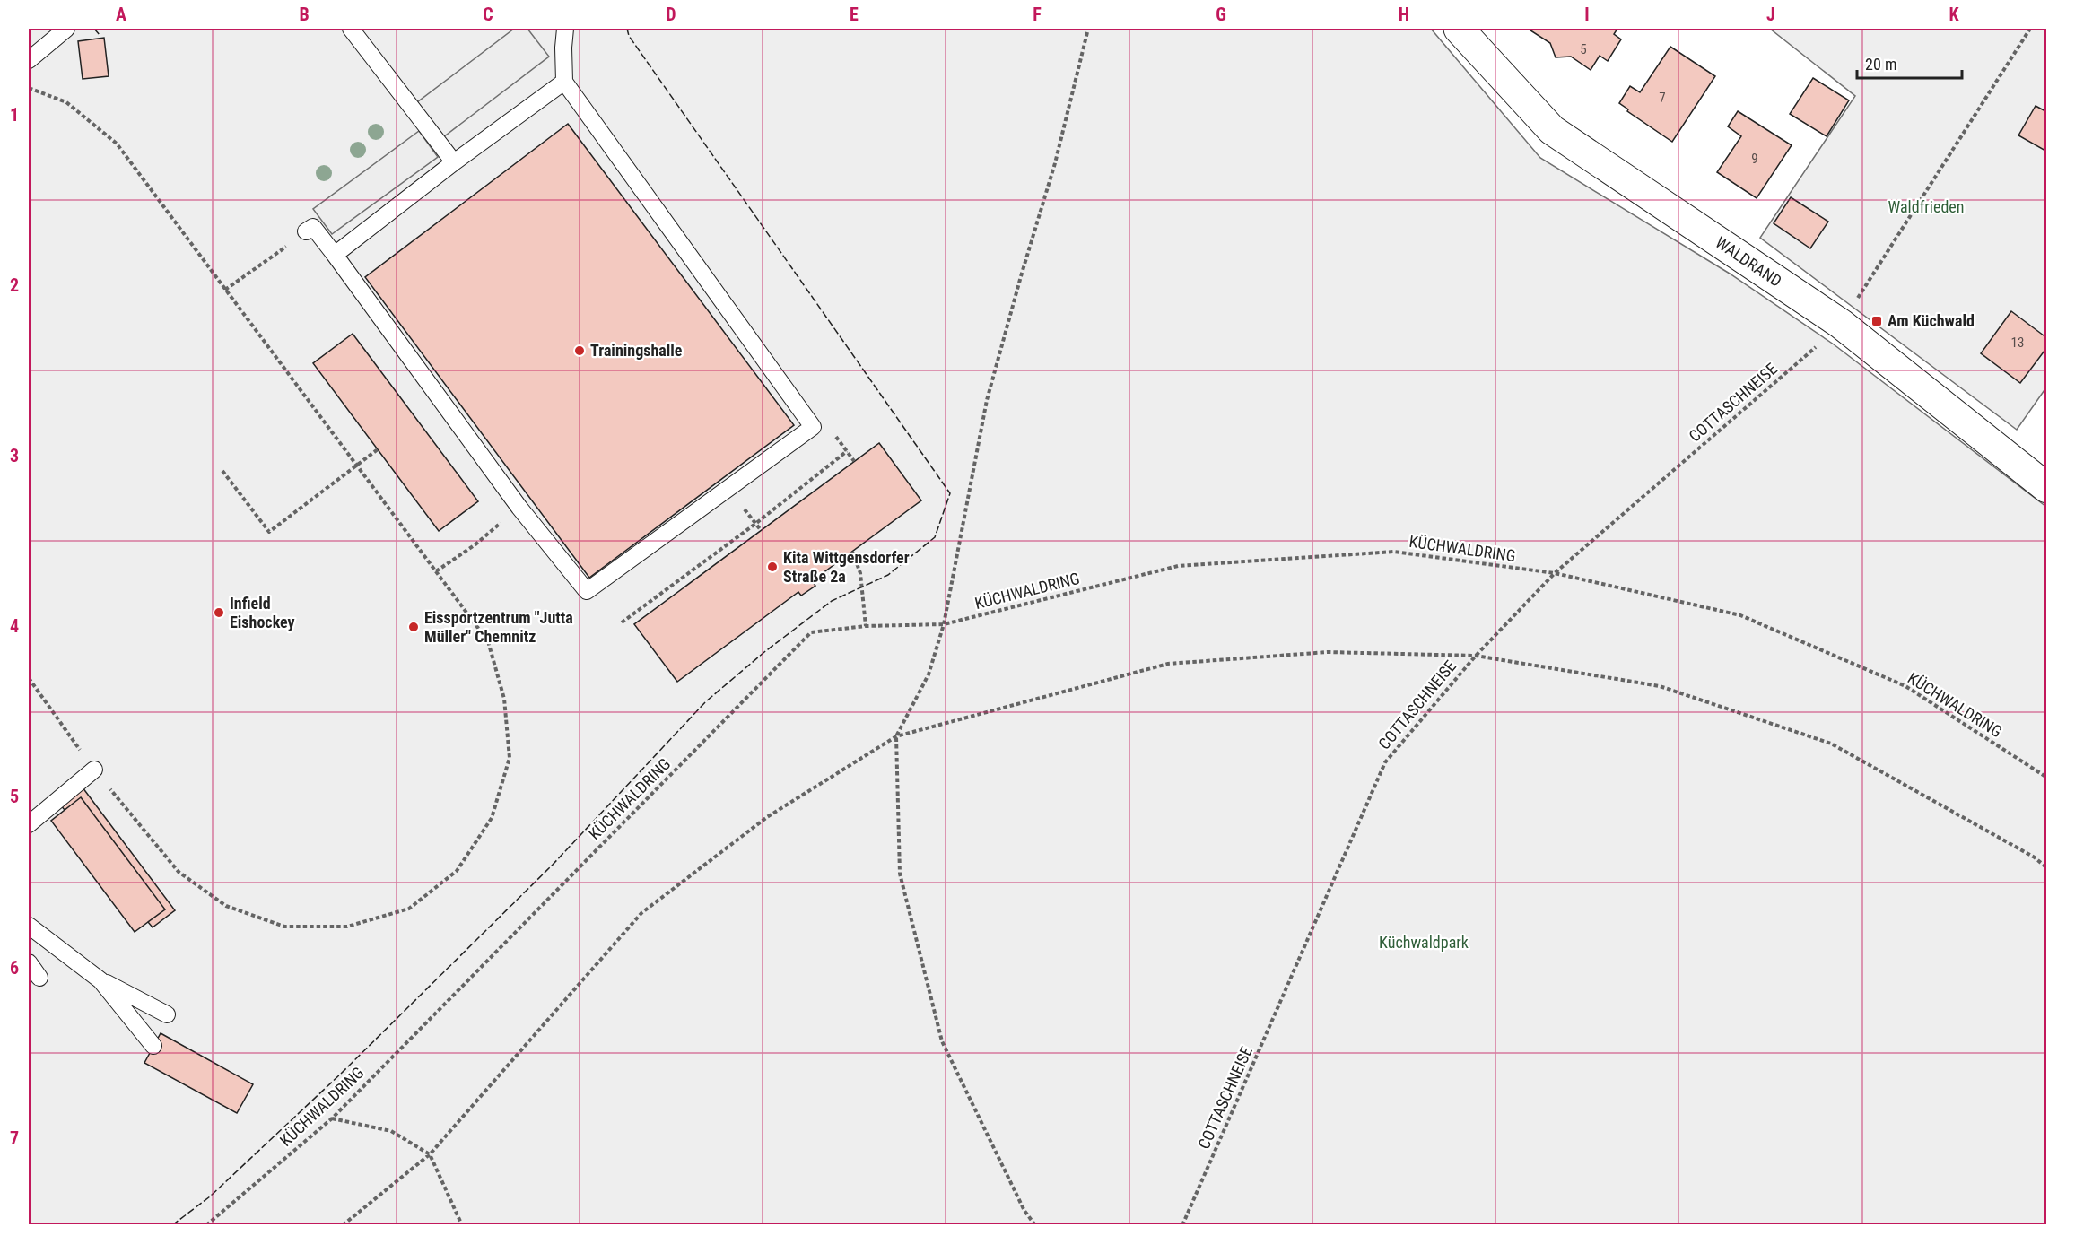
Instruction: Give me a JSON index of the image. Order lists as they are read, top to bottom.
{
  "streets": {
    "street": ["WALDRAND"],
    "path": ["COTTASCHNEISE", "KÜCHWALDRING"]
  },
  "crossings": [
    ["WALDRAND", "COTTASCHNEISE"],
    ["COTTASCHNEISE", "KÜCHWALDRING"]
  ],
  "parks": ["Waldfrieden", "Küchwaldpark"],
  "places": {
    "transit": ["Am Küchwald"],
    "other": [
      "Trainingshalle",
      "Kita Wittgensdorfer Straße 2a",
      "Infield Eishockey",
      "Eissportzentrum \"Jutta Müller\" Chemnitz"
    ]
  },
  "house_numbers": [
    "5",
    "7",
    "9",
    "13"
  ],
  "scale_bar": "20 m",
  "grid": {
    "columns": [
      "A",
      "B",
      "C",
      "D",
      "E",
      "F",
      "G",
      "H",
      "I",
      "J",
      "K"
    ],
    "rows": [
      "1",
      "2",
      "3",
      "4",
      "5",
      "6",
      "7"
    ]
  }
}
